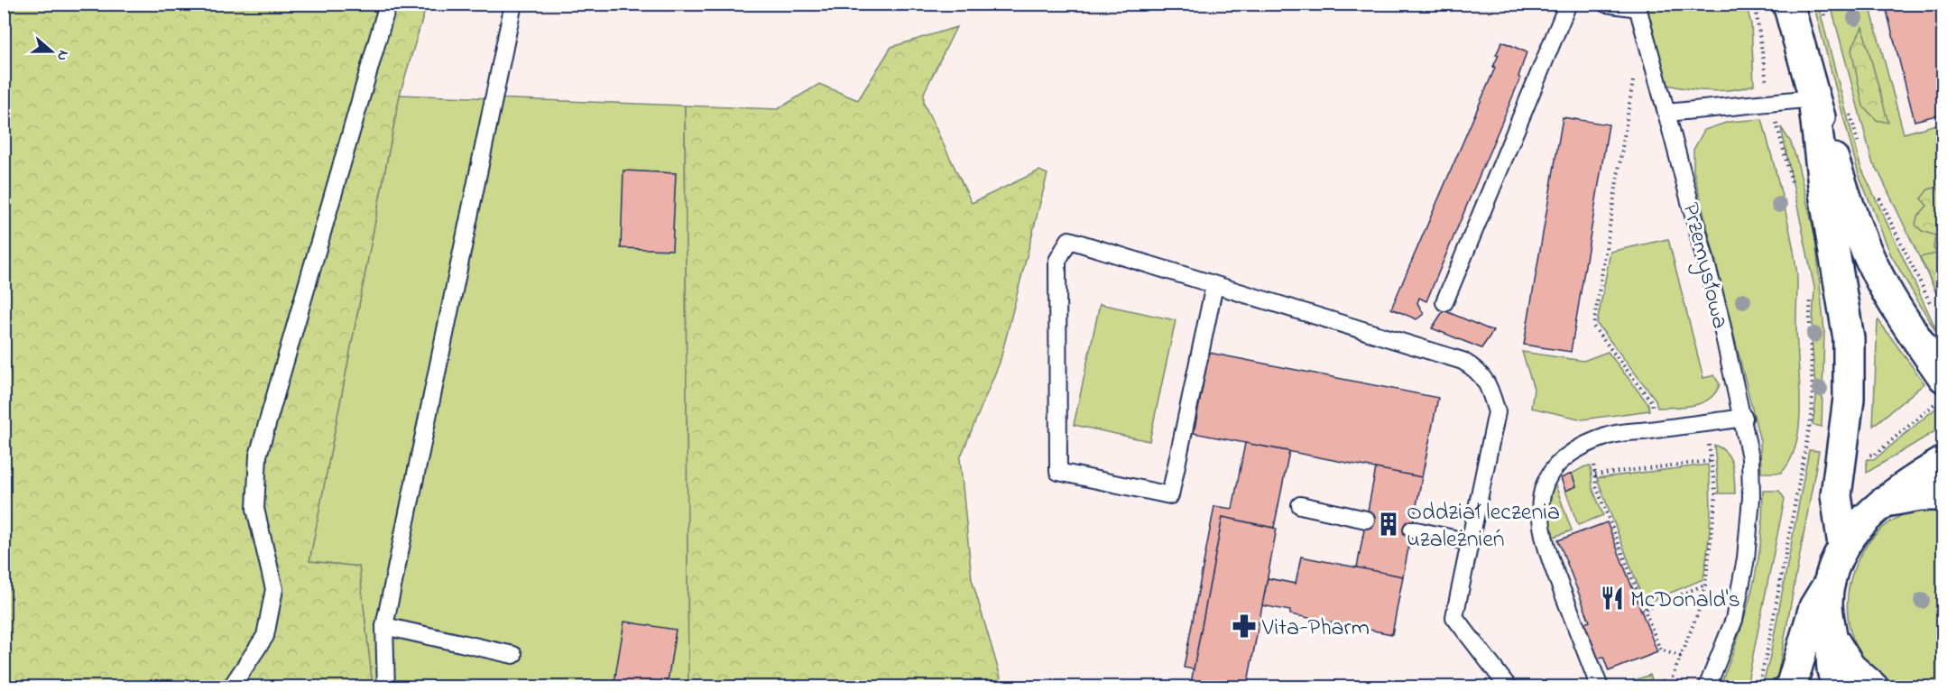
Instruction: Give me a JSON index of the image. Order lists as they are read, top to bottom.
{
  "streets": {
    "lane": ["Przemysłowa"]
  },
  "places": {
    "building": ["Oddział leczenia uzależnień"],
    "restaurant": ["McDonald's"],
    "pharmacy": ["Vita-Pharm"]
  },
  "north": "right"
}
